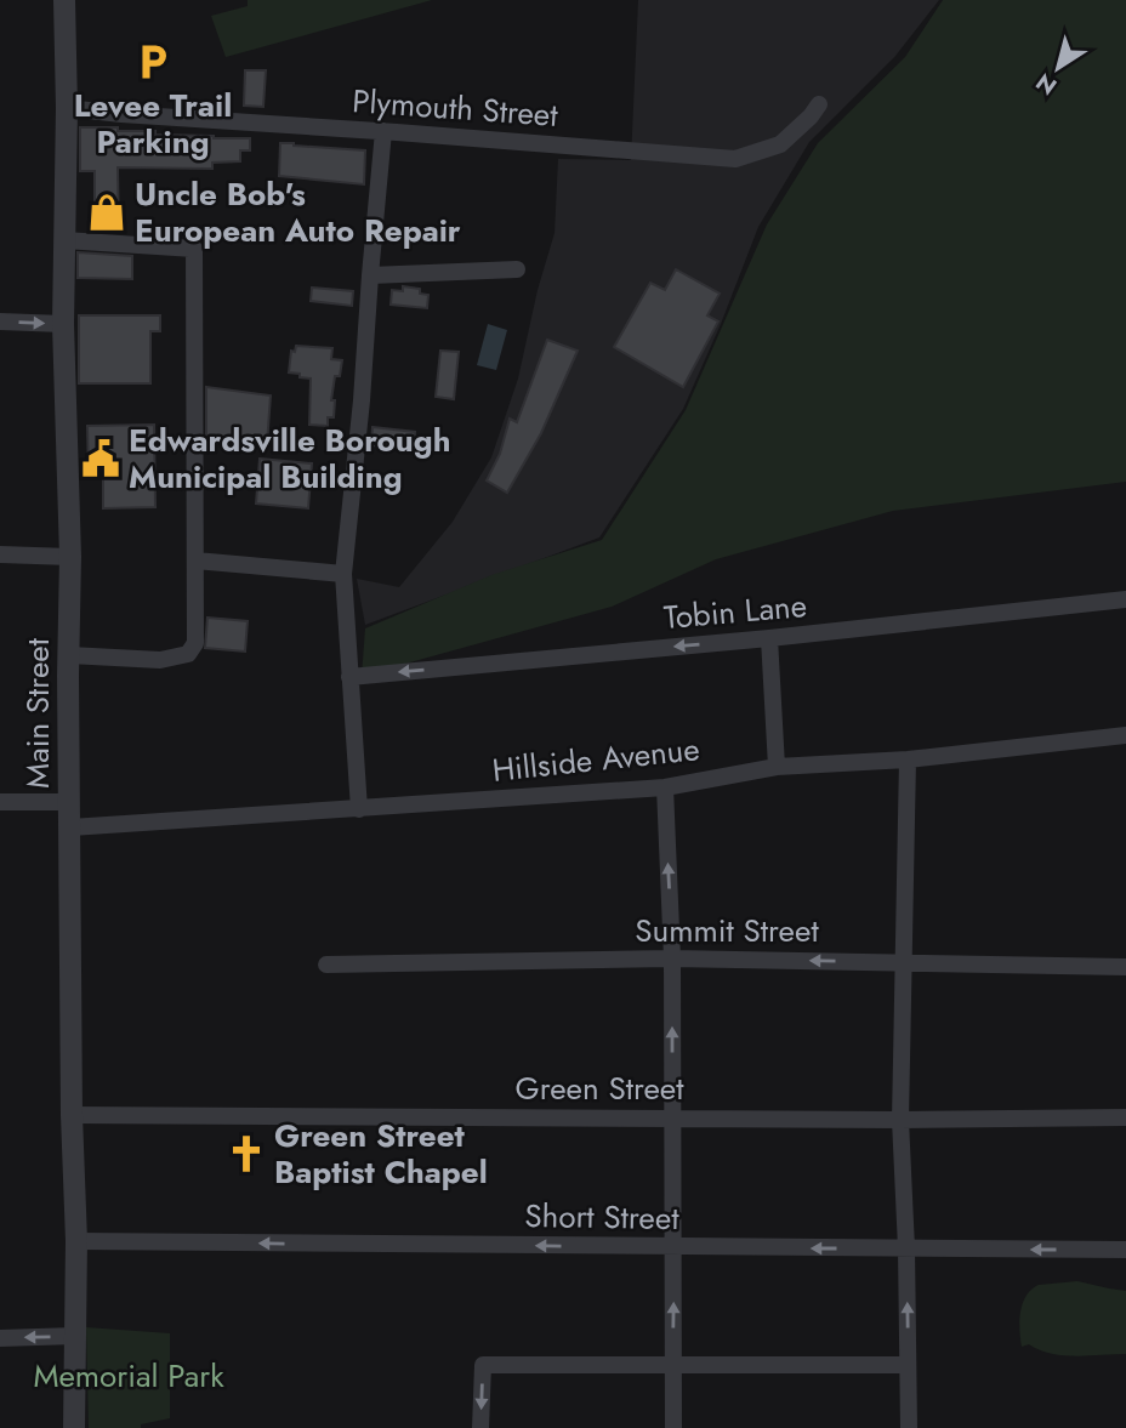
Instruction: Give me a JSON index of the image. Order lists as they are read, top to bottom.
{
  "streets": {
    "street": [
      "Plymouth Street",
      "Tobin Lane",
      "Main Street",
      "Hillside Avenue",
      "Summit Street",
      "Green Street",
      "Short Street"
    ]
  },
  "crossings": [
    ["Plymouth Street", "Main Street"],
    ["Main Street", "Hillside Avenue"],
    ["Main Street", "Green Street"],
    ["Main Street", "Short Street"]
  ],
  "one_way": ["Tobin Lane", "Short Street"],
  "parks": ["Memorial Park"],
  "places": {
    "parking": ["Levee Trail Parking"],
    "shop": ["Uncle Bob's European Auto Repair"],
    "public building": ["Edwardsville Borough Municipal Building"],
    "church": ["Green Street Baptist Chapel"]
  },
  "north": "bottom left"
}
